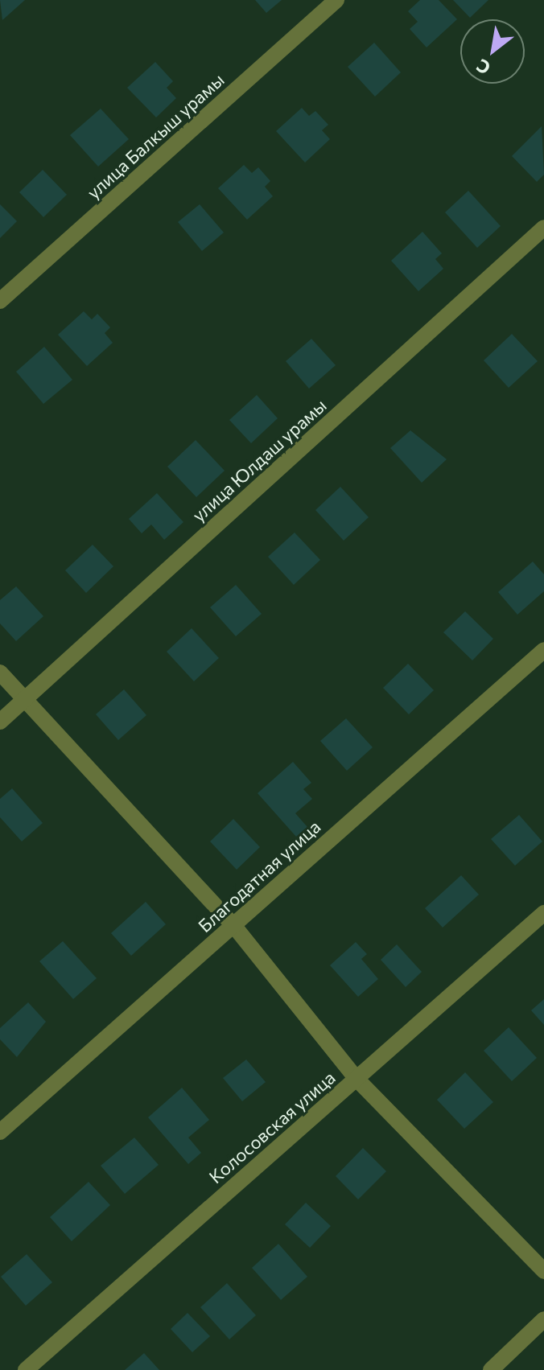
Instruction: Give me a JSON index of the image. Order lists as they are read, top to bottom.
{
  "streets": {
    "street": [
      "улица Балкыш урамы",
      "улица Юлдаш урамы",
      "Благодатная улица",
      "Колосовская улица"
    ]
  },
  "north": "bottom left"
}
